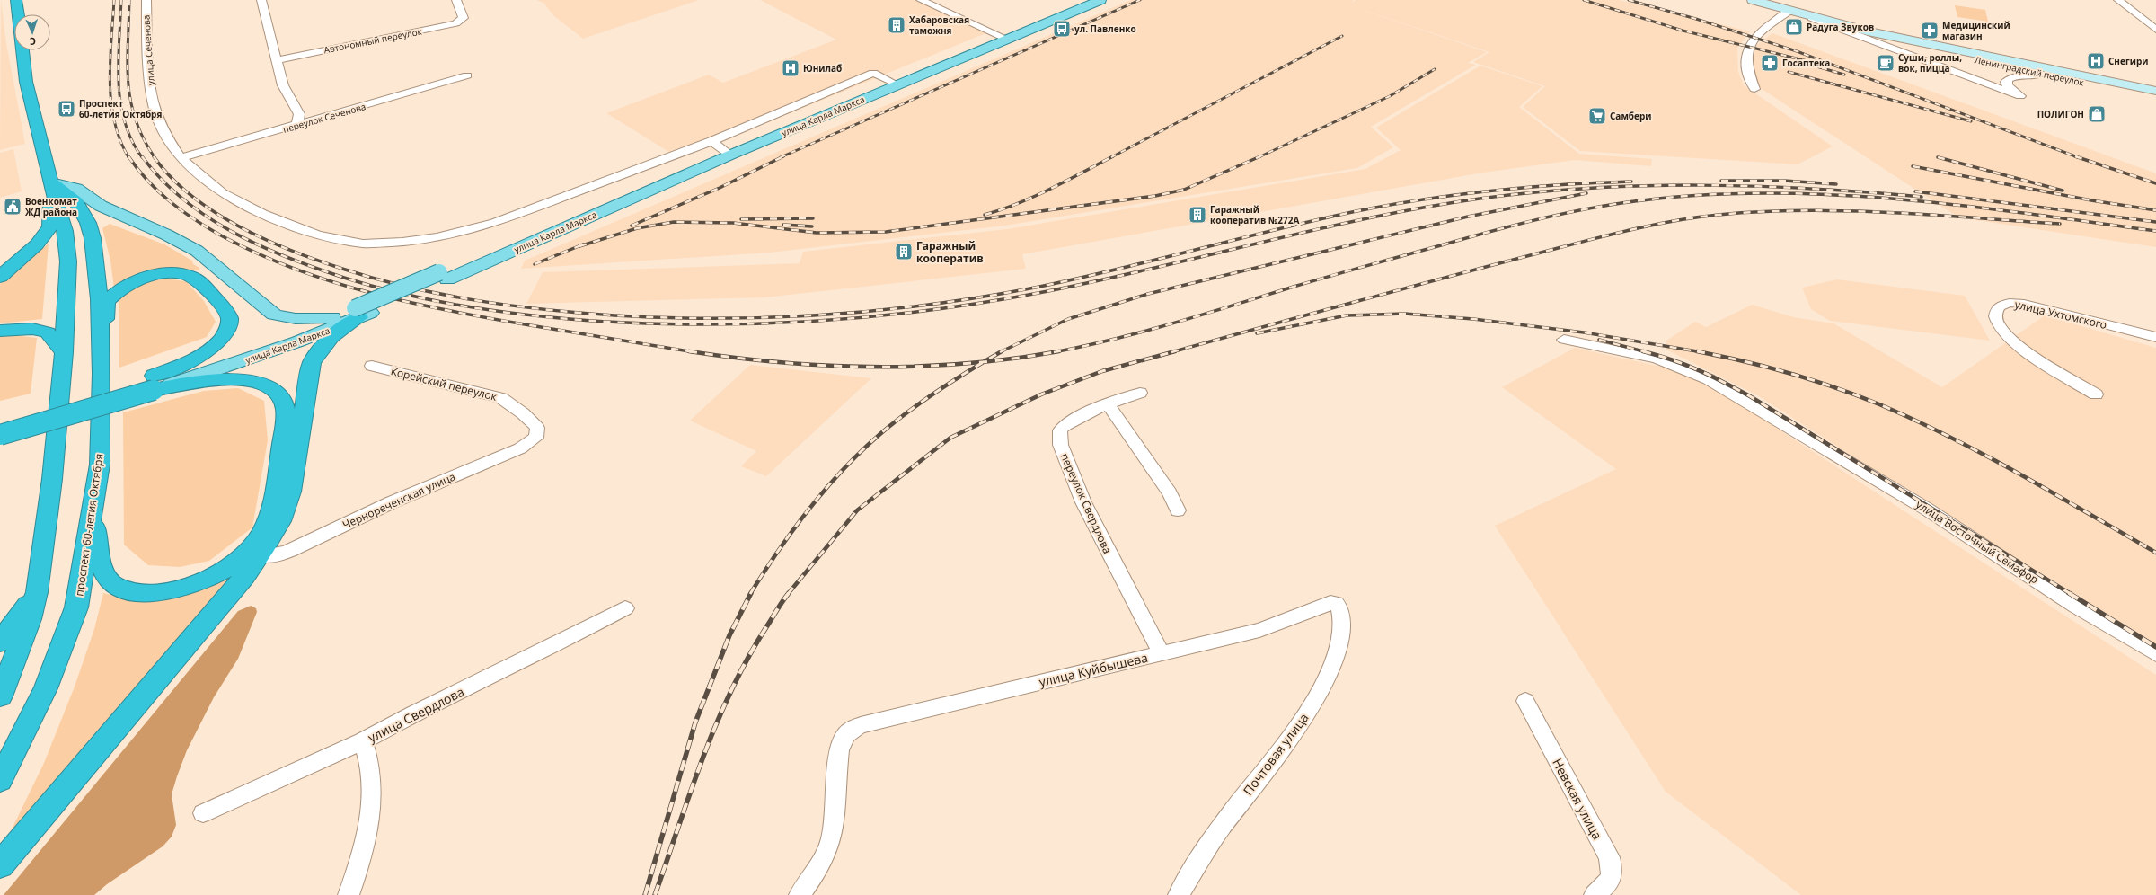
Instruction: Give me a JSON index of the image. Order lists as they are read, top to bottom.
{
  "streets": {
    "highway": ["улица Карла Маркса", "проспект 60-летия Октября"],
    "main road": ["Ленинградский переулок"],
    "street": [
      "Автономный переулок",
      "улица Сеченова",
      "переулок Сеченова",
      "улица Ухтомского",
      "Корейский переулок",
      "Чернореченская улица",
      "переулок Свердлова",
      "улица Восточный Семафор",
      "улица Куйбышева",
      "улица Свердлова",
      "Почтовая улица",
      "Невская улица"
    ]
  },
  "crossings": [
    ["улица Сеченова", "улица Карла Маркса"],
    ["улица Сеченова", "переулок Сеченова"],
    ["Корейский переулок", "Чернореченская улица"],
    ["переулок Свердлова", "улица Куйбышева"],
    ["улица Куйбышева", "Почтовая улица"]
  ],
  "places": {
    "building": ["Хабаровская таможня", "Гаражный кооператив №272А", "Гаражный кооператив"],
    "shop": ["Радуга Звуков", "ПОЛИГОН"],
    "bus stop": ["ул. Павленко", "Проспект 60-летия Октября"],
    "pharmacy": ["Медицинский магазин", "Госаптека"],
    "hospital": ["Снегири", "Юнилаб"],
    "cafe": ["Суши, роллы, вок, пицца"],
    "supermarket": ["Самбери"],
    "public building": ["Военкомат ЖД района"]
  },
  "north": "bottom"
}
